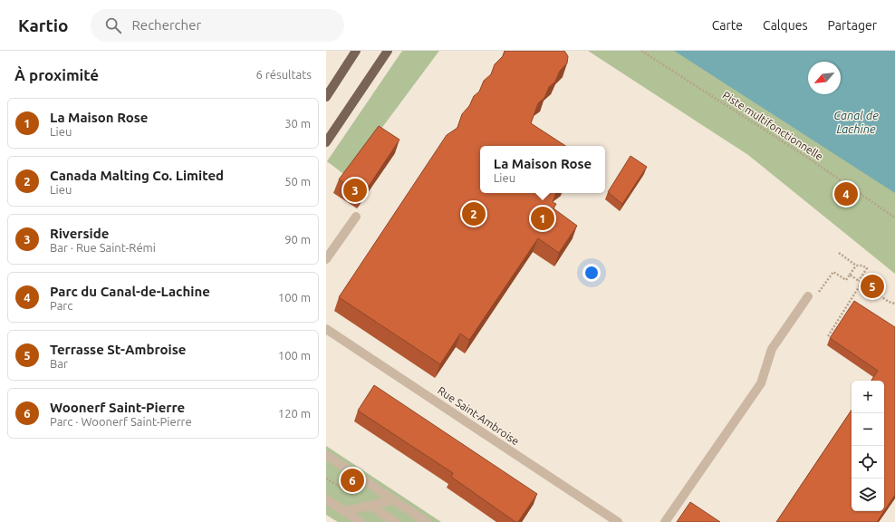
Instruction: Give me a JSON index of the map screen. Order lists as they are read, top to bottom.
{
  "streets": {
    "street": ["Rue Saint-Ambroise"],
    "path": ["Piste multifonctionnelle"]
  },
  "water": ["Canal de Lachine"],
  "north": "bottom left",
  "page": {
    "header": "Kartio",
    "search": "Rechercher",
    "nav": ["Carte", "Calques", "Partager"],
    "heading": ["À proximité", "6 résultats"],
    "list": [
      {
        "mark": "1",
        "name": "La Maison Rose",
        "note": "Lieu",
        "value": "30 m"
      },
      {
        "mark": "2",
        "name": "Canada Malting Co. Limited",
        "note": "Lieu",
        "value": "50 m"
      },
      {
        "mark": "3",
        "name": "Riverside",
        "note": "Bar · Rue Saint-Rémi",
        "value": "90 m"
      },
      {
        "mark": "4",
        "name": "Parc du Canal-de-Lachine",
        "note": "Parc",
        "value": "100 m"
      },
      {
        "mark": "5",
        "name": "Terrasse St-Ambroise",
        "note": "Bar",
        "value": "100 m"
      },
      {
        "mark": "6",
        "name": "Woonerf Saint-Pierre",
        "note": "Parc · Woonerf Saint-Pierre",
        "value": "120 m"
      }
    ],
    "popup": ["La Maison Rose", "Lieu"],
    "pins": [
      "3",
      "4",
      "2",
      "1",
      "5",
      "6"
    ],
    "map_buttons": ["+", "−"]
  }
}
